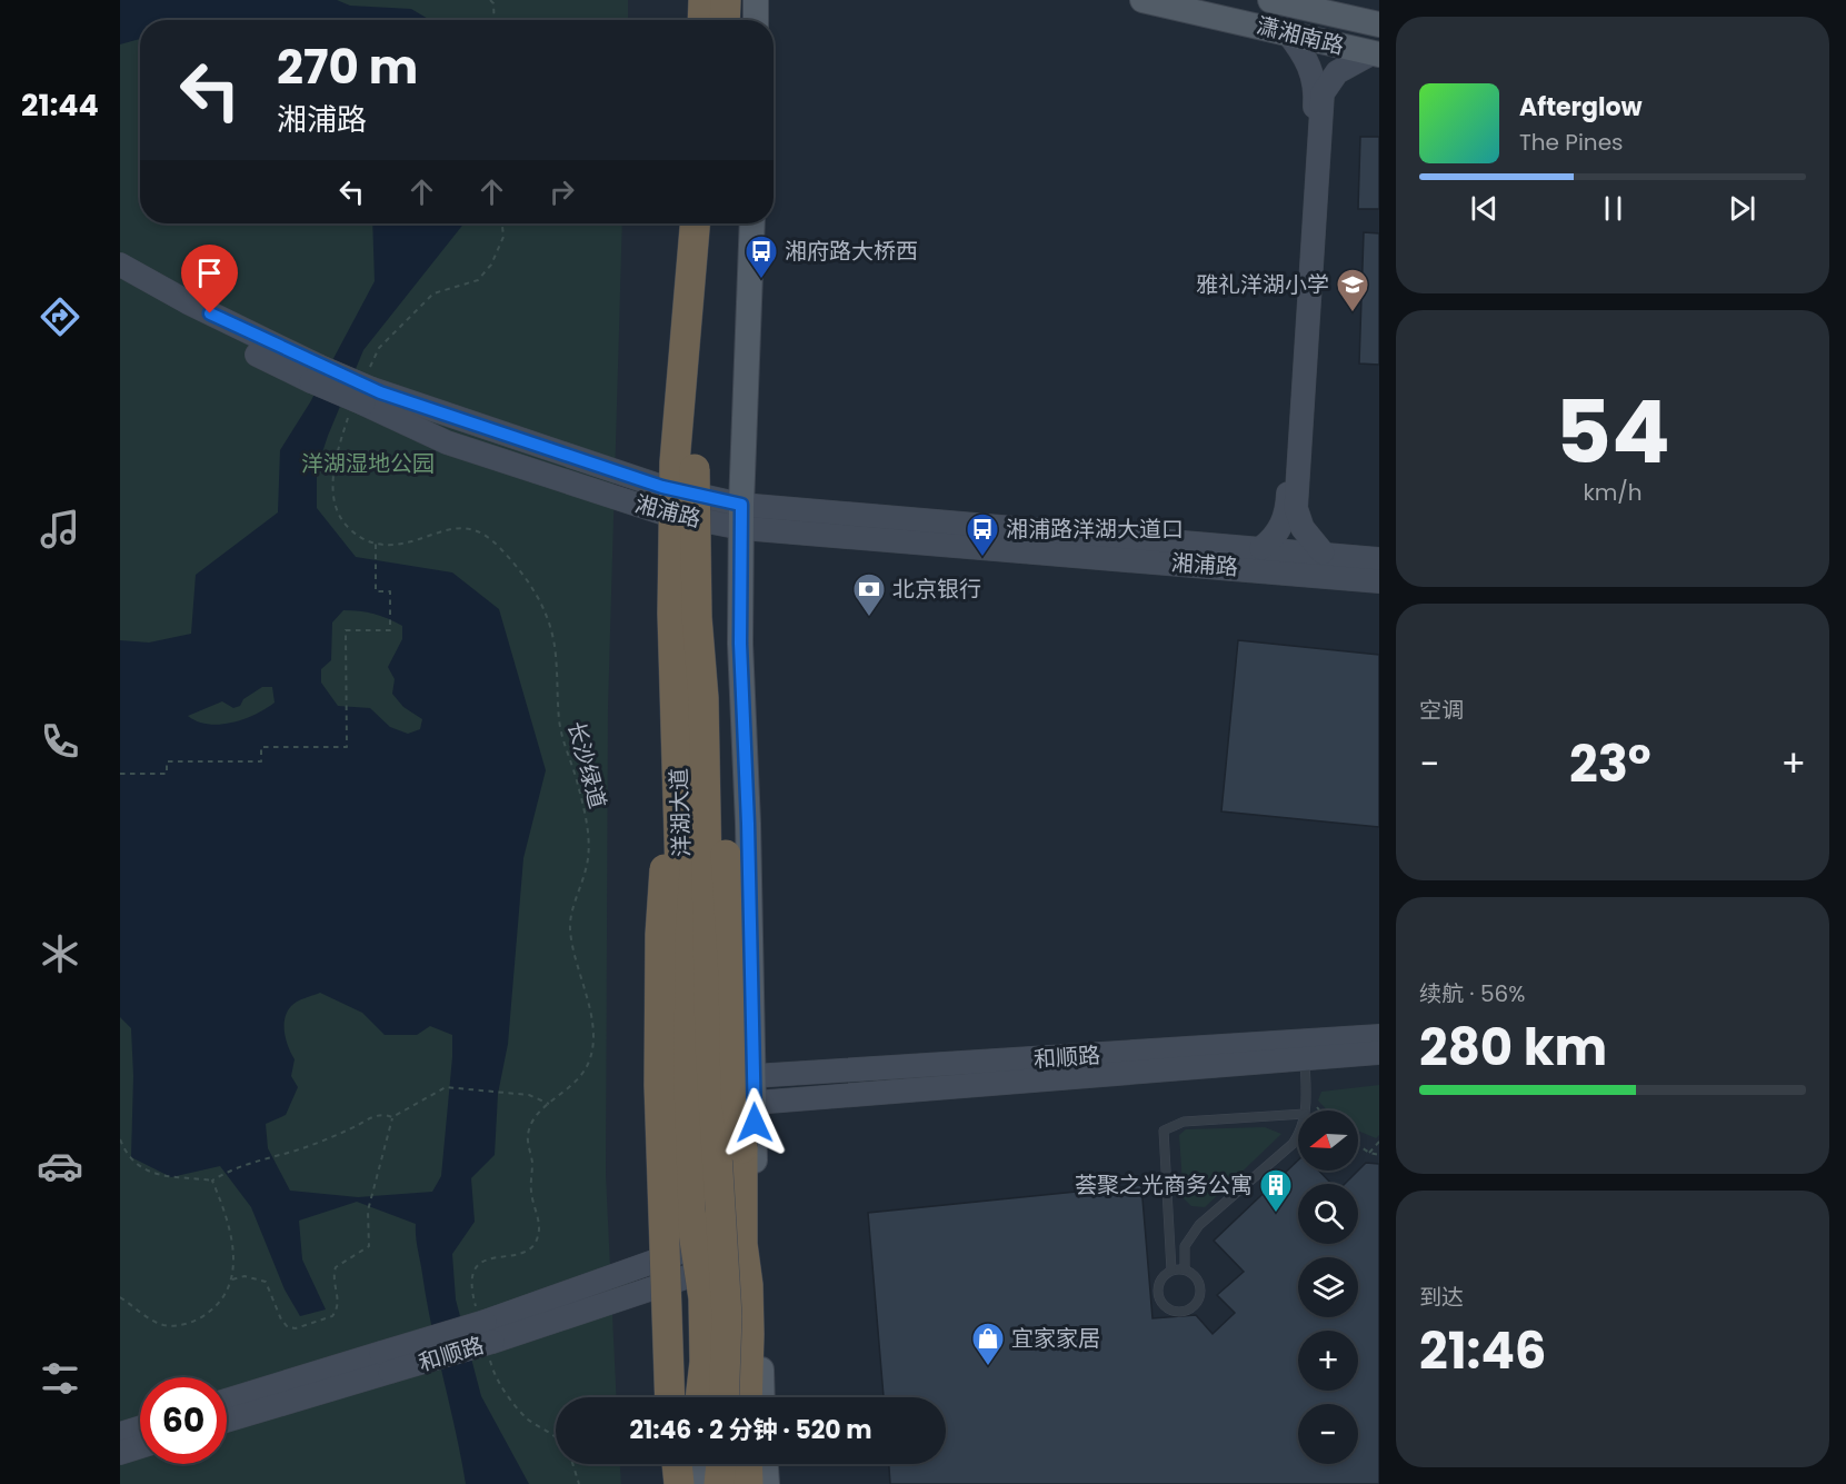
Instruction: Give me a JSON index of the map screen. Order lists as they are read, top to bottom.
{
  "streets": {
    "highway": ["洋湖大道"],
    "main road": ["潇湘南路", "湘浦路", "和顺路"],
    "path": ["长沙绿道"]
  },
  "crossings": [
    ["长沙绿道", "和顺路"]
  ],
  "parks": ["洋湖湿地公园"],
  "places": {
    "bus stop": ["湘府路大桥西", "湘浦路洋湖大道口"],
    "school or university": ["雅礼洋湖小学"],
    "bank": ["北京银行"],
    "building": ["荟聚之光商务公寓"],
    "shop": ["宜家家居"]
  },
  "north": "left",
  "page": {
    "tabs": "21:44",
    "turn": ["270 m", "湘浦路"],
    "song": ["Afterglow", "The Pines"],
    "tile": [
      ["54", "km/h"],
      "空调",
      ["续航 · 56%", "280 km"],
      ["到达", "21:46"]
    ],
    "heat": ["−", "23°", "+"],
    "map_buttons": ["+", "−"],
    "limit": "60",
    "trip": "21:46 · 2 分钟 · 520 m"
  }
}
